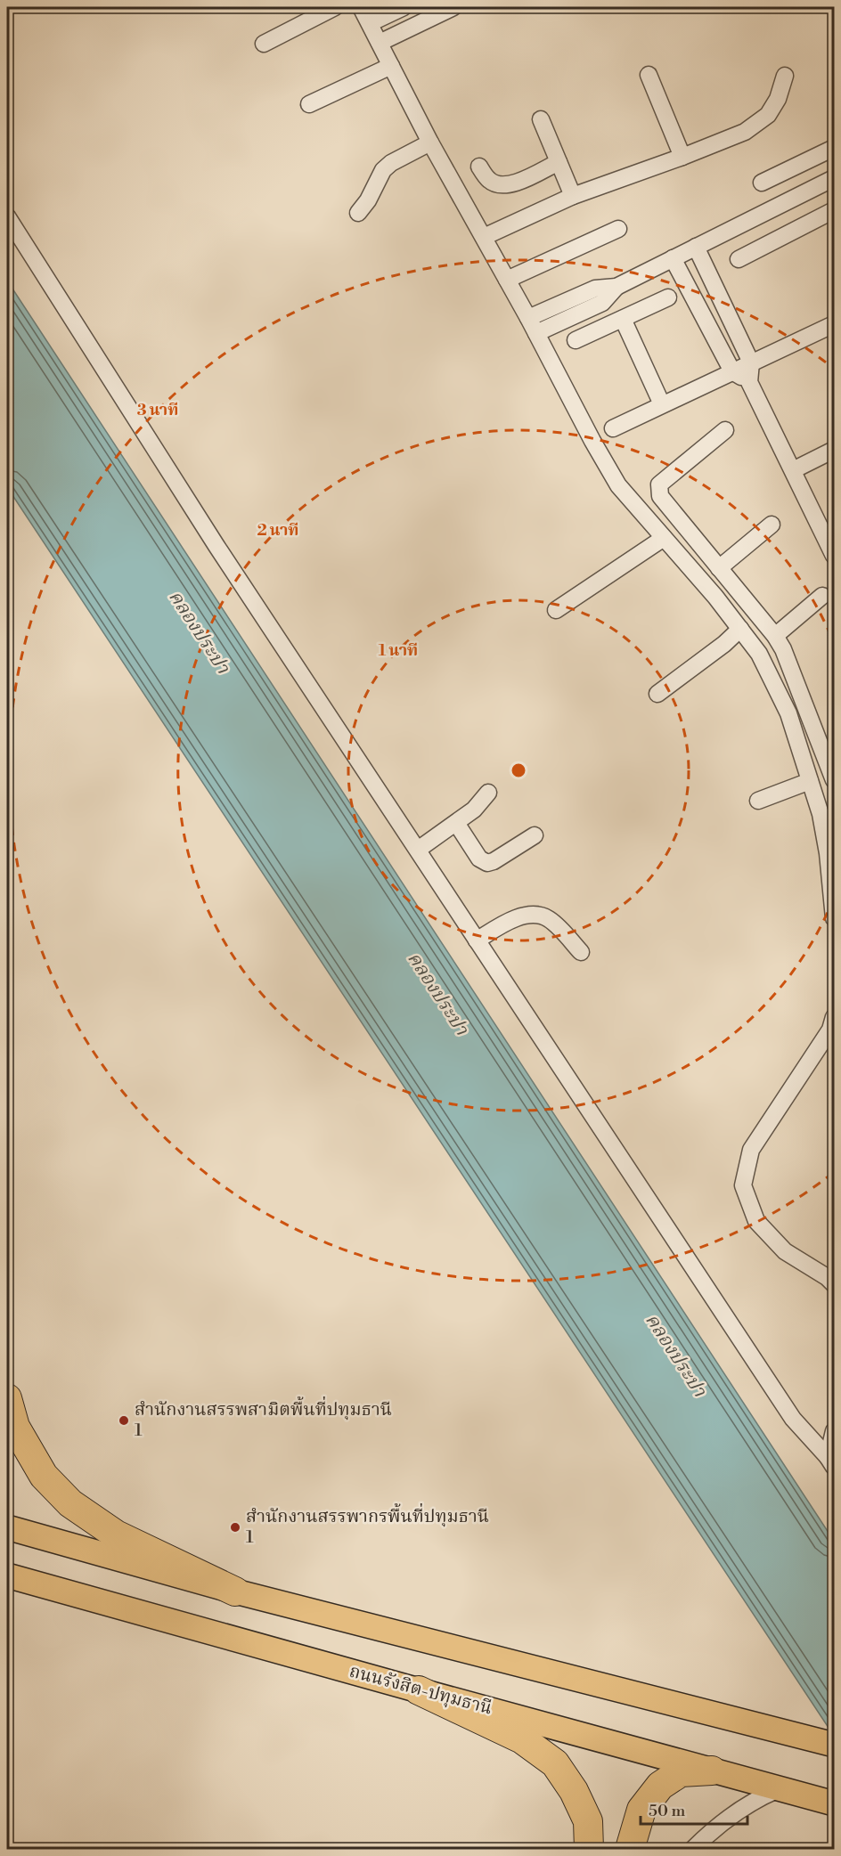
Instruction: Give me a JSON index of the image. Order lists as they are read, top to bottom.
{
  "streets": {
    "main road": ["ถนนรังสิต-ปทุมธานี"]
  },
  "water": ["คลองประปา"],
  "places": ["สำนักงานสรรพสามิตพื้นที่ปทุมธานี 1", "สำนักงานสรรพากรพื้นที่ปทุมธานี 1"],
  "scale_bar": "50 m",
  "rings": ["3 นาที", "2 นาที", "1 นาที"]
}
